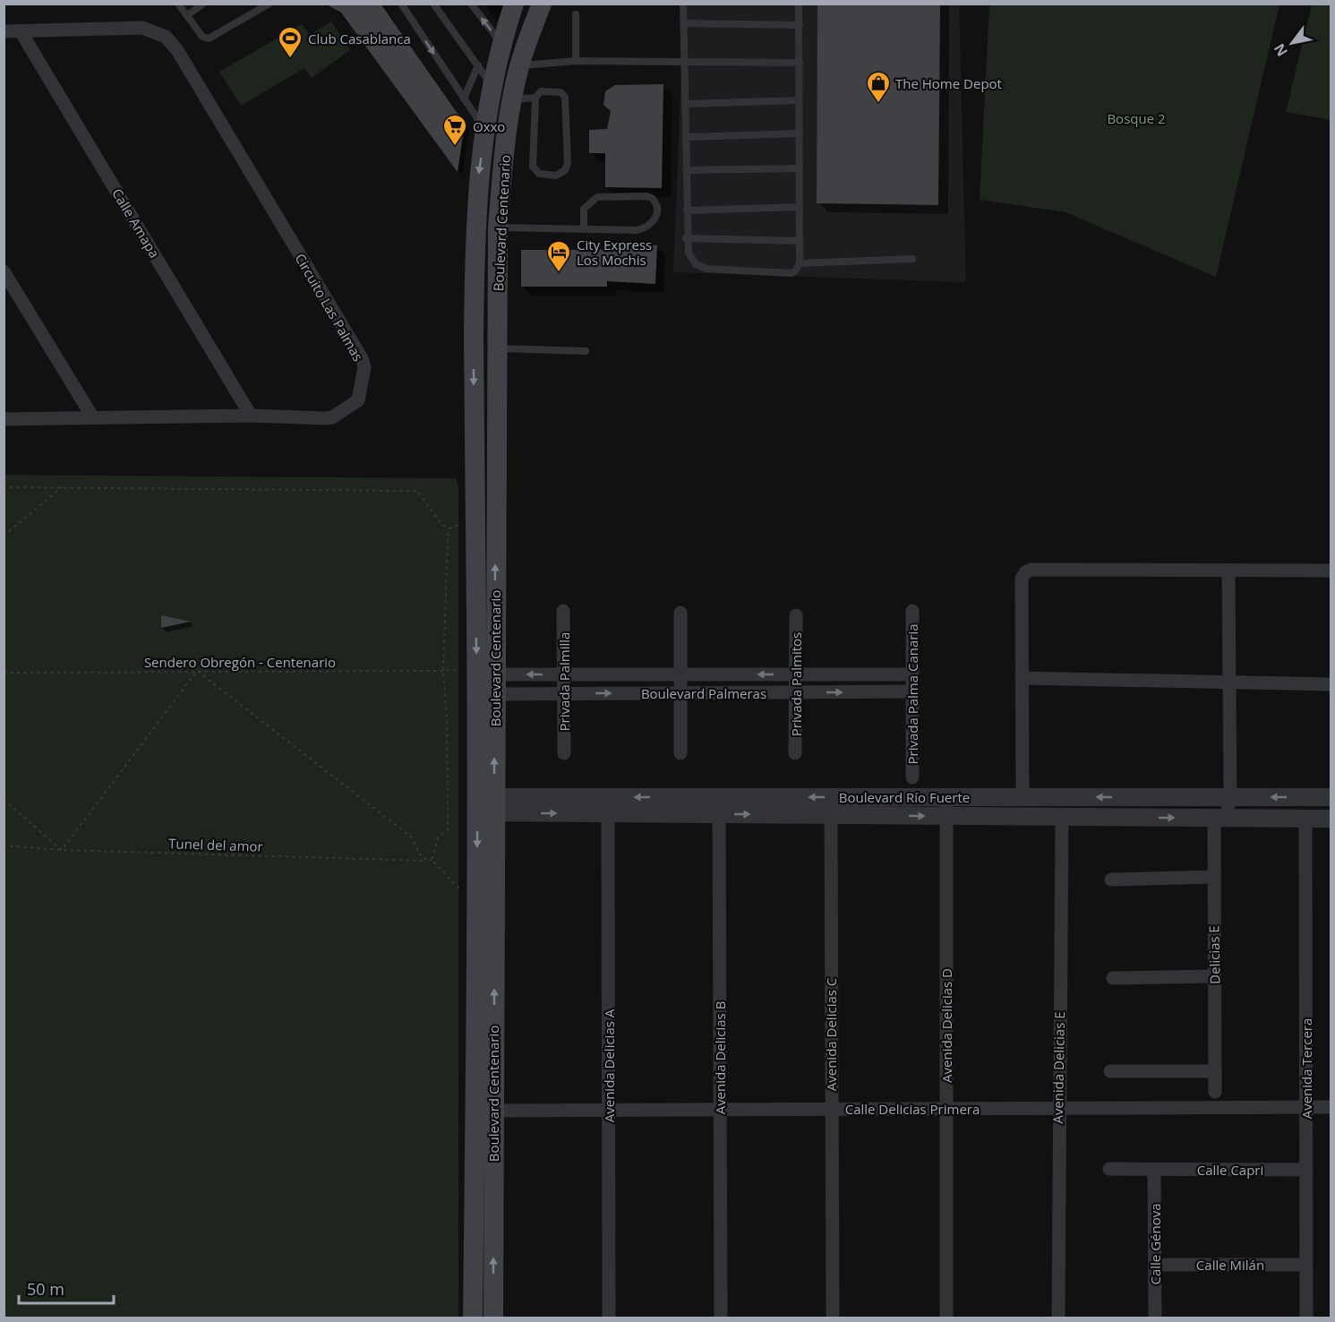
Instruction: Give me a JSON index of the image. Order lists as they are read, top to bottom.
{
  "streets": {
    "main road": ["Boulevard Centenario"],
    "street": [
      "Calle Amapa",
      "Circuito Las Palmas",
      "Privada Palmilla",
      "Privada Palmitos",
      "Boulevard Palmeras",
      "Privada Palma Canaria",
      "Boulevard Río Fuerte",
      "Delicias E",
      "Avenida Delicias D",
      "Avenida Delicias C",
      "Avenida Delicias B",
      "Avenida Delicias A",
      "Avenida Delicias E",
      "Avenida Tercera",
      "Calle Delicias Primera",
      "Calle Capri",
      "Calle Génova",
      "Calle Milán"
    ],
    "path": ["Sendero Obregón - Centenario", "Tunel del amor"]
  },
  "crossings": [
    ["Calle Amapa", "Circuito Las Palmas"],
    ["Boulevard Centenario", "Sendero Obregón - Centenario"],
    ["Boulevard Centenario", "Boulevard Palmeras"],
    ["Boulevard Centenario", "Boulevard Río Fuerte"],
    ["Boulevard Centenario", "Calle Delicias Primera"],
    ["Sendero Obregón - Centenario", "Boulevard Palmeras"],
    ["Privada Palmilla", "Boulevard Palmeras"],
    ["Privada Palmitos", "Boulevard Palmeras"],
    ["Boulevard Palmeras", "Privada Palma Canaria"],
    ["Boulevard Río Fuerte", "Delicias E"],
    ["Boulevard Río Fuerte", "Avenida Delicias D"],
    ["Boulevard Río Fuerte", "Avenida Delicias C"],
    ["Boulevard Río Fuerte", "Avenida Delicias B"],
    ["Boulevard Río Fuerte", "Avenida Delicias A"],
    ["Boulevard Río Fuerte", "Avenida Delicias E"],
    ["Boulevard Río Fuerte", "Avenida Tercera"],
    ["Avenida Delicias D", "Calle Delicias Primera"],
    ["Avenida Delicias C", "Calle Delicias Primera"],
    ["Avenida Delicias B", "Calle Delicias Primera"],
    ["Avenida Delicias A", "Calle Delicias Primera"],
    ["Avenida Delicias E", "Calle Delicias Primera"],
    ["Avenida Tercera", "Calle Delicias Primera"],
    ["Avenida Tercera", "Calle Capri"],
    ["Avenida Tercera", "Calle Milán"],
    ["Calle Capri", "Calle Génova"],
    ["Calle Génova", "Calle Milán"]
  ],
  "parks": ["Bosque 2"],
  "places": {
    "sports": ["Club Casablanca"],
    "shop": ["The Home Depot"],
    "supermarket": ["Oxxo"],
    "hotel": ["City Express Los Mochis"]
  },
  "scale_bar": "50 m",
  "north": "bottom left"
}
